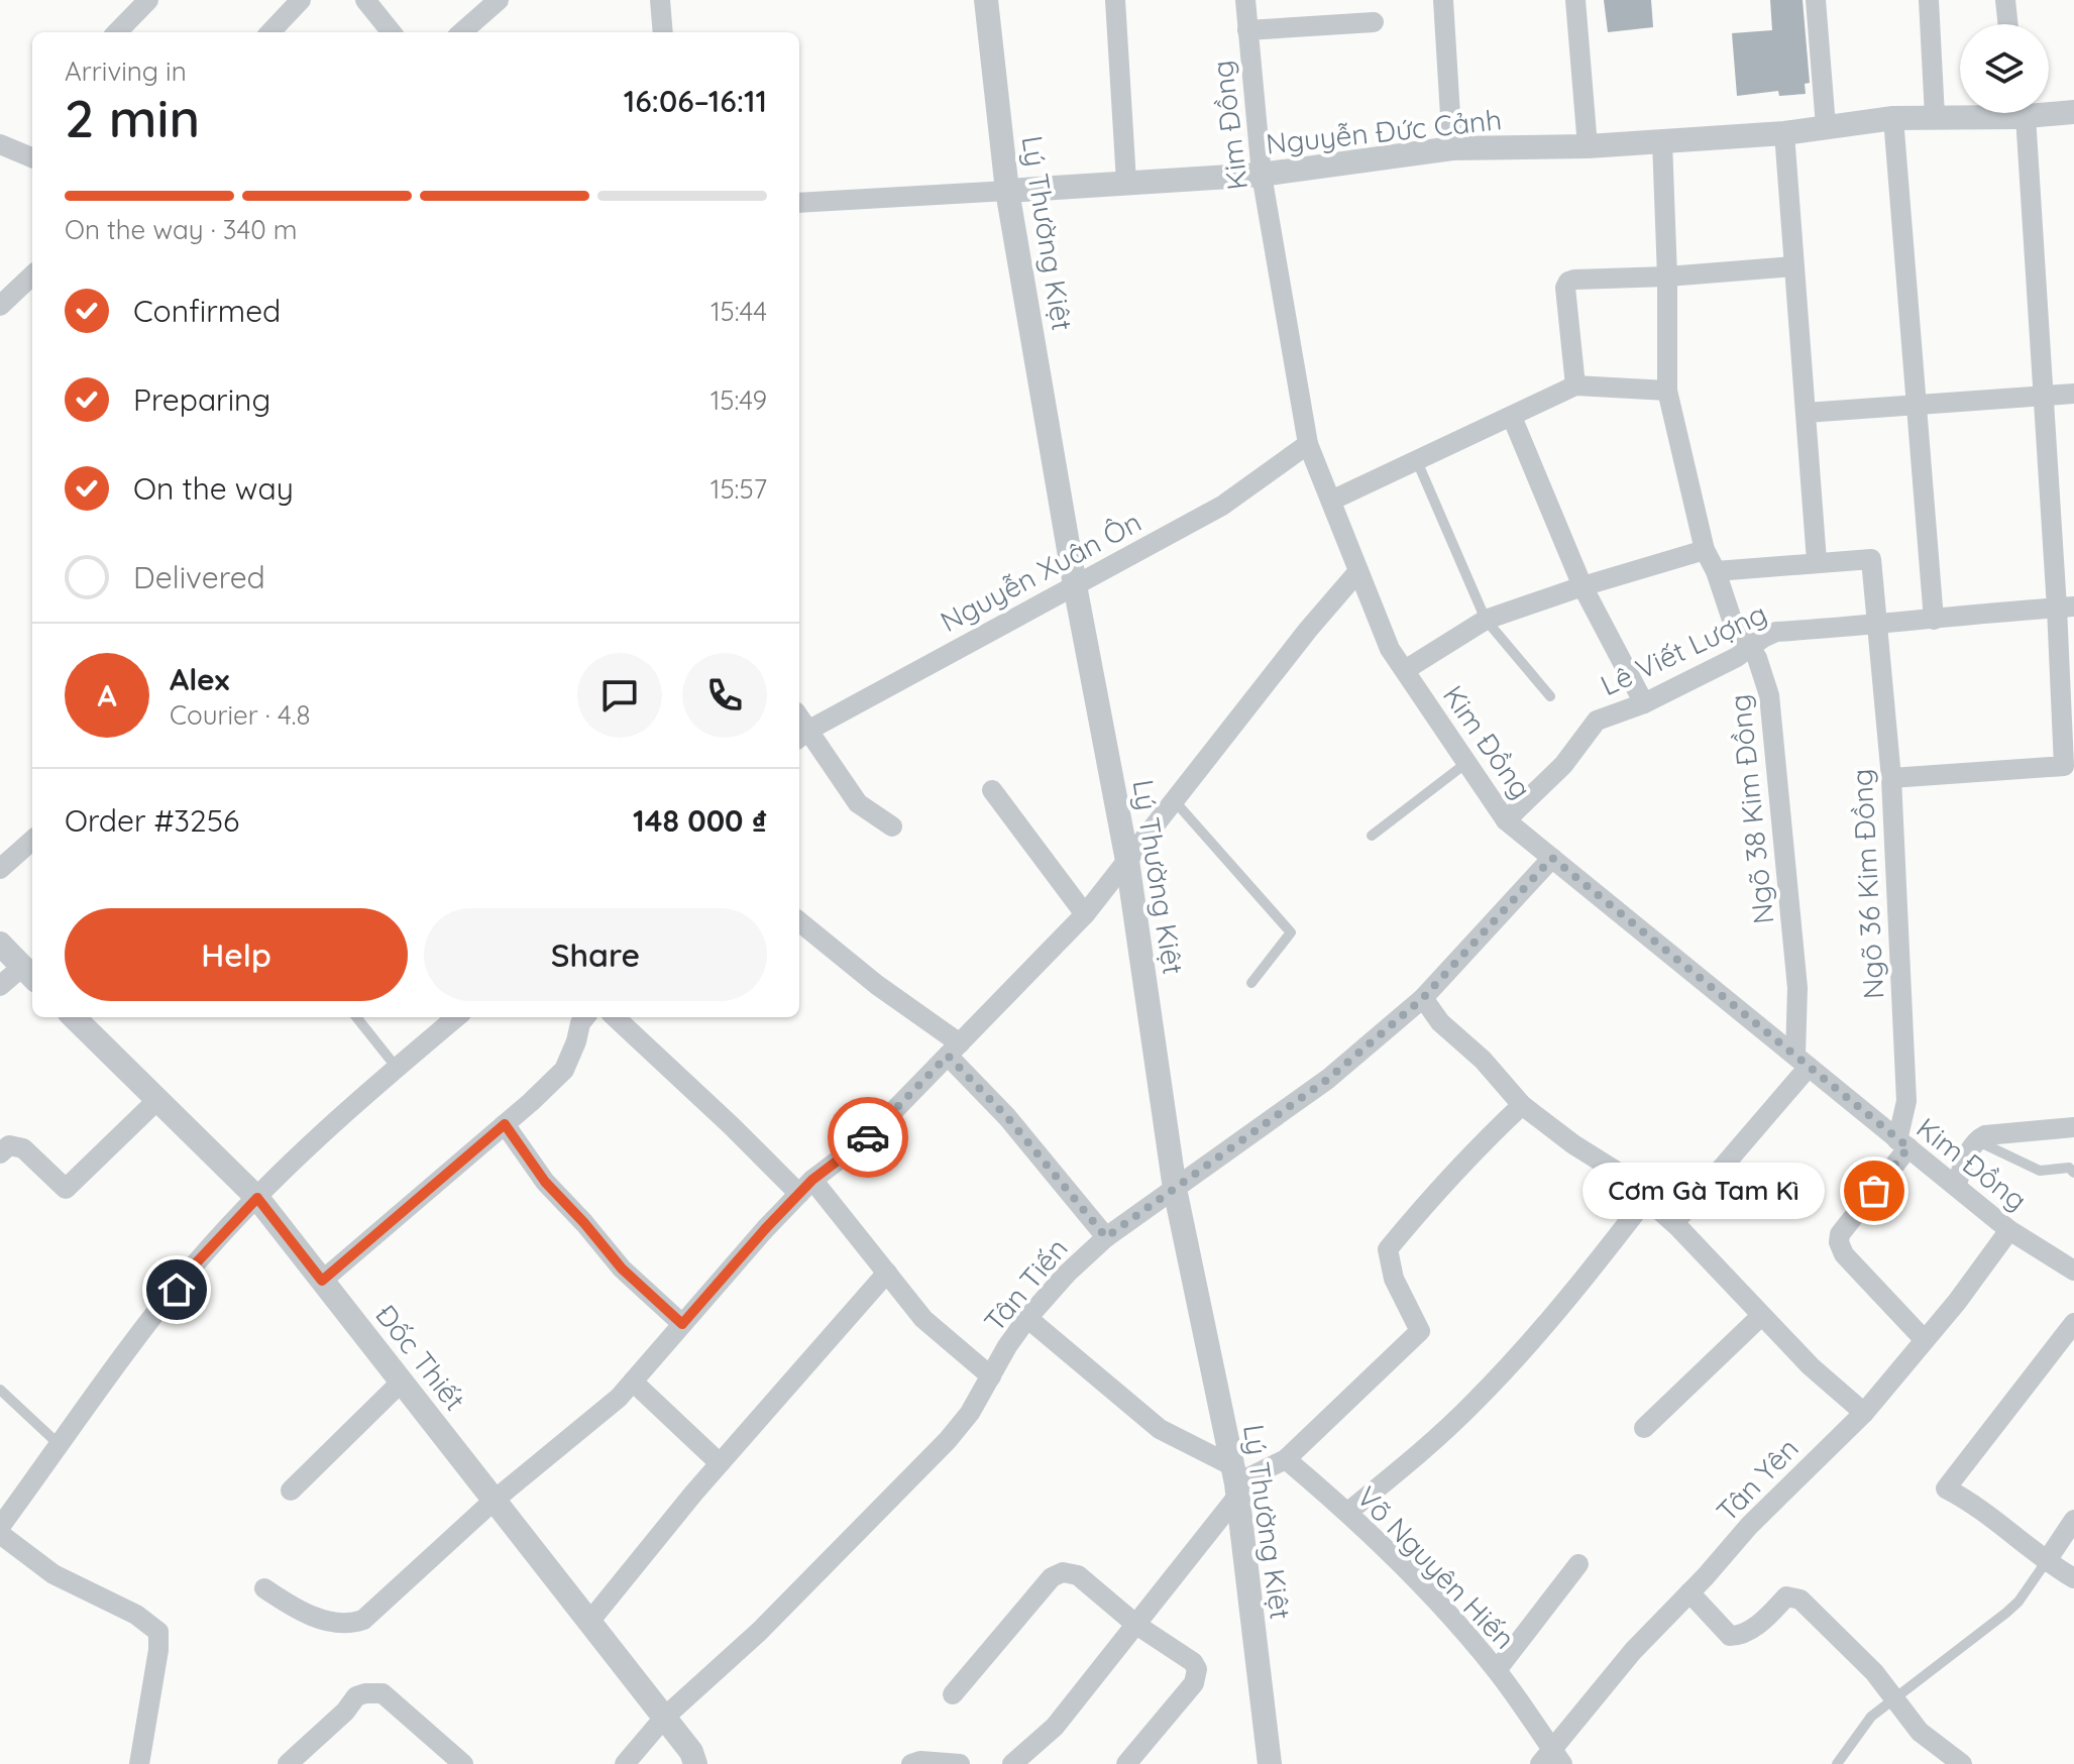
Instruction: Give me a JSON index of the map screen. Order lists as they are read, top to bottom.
{
  "streets": {
    "street": [
      "Kim Đồng",
      "Nguyễn Đức Cảnh",
      "Lý Thường Kiệt",
      "Nguyễn Xuân Ôn",
      "Lê Viết Lượng",
      "Ngõ 38 Kim Đồng",
      "Ngõ 36 Kim Đồng",
      "Tân Tiến",
      "Đốc Thiết",
      "Tân Yên",
      "Võ Nguyên Hiến"
    ]
  },
  "crossings": [
    ["Kim Đồng", "Nguyễn Đức Cảnh"],
    ["Kim Đồng", "Nguyễn Xuân Ôn"],
    ["Kim Đồng", "Lê Viết Lượng"],
    ["Kim Đồng", "Ngõ 38 Kim Đồng"],
    ["Kim Đồng", "Ngõ 36 Kim Đồng"],
    ["Kim Đồng", "Tân Tiến"],
    ["Kim Đồng", "Tân Yên"],
    ["Nguyễn Đức Cảnh", "Lý Thường Kiệt"],
    ["Nguyễn Đức Cảnh", "Ngõ 38 Kim Đồng"],
    ["Lý Thường Kiệt", "Nguyễn Xuân Ôn"],
    ["Lý Thường Kiệt", "Tân Tiến"],
    ["Lê Viết Lượng", "Ngõ 38 Kim Đồng"],
    ["Lê Viết Lượng", "Ngõ 36 Kim Đồng"],
    ["Tân Tiến", "Đốc Thiết"],
    ["Tân Yên", "Võ Nguyên Hiến"]
  ],
  "places": ["Cơm Gà Tam Kì"],
  "page": {
    "heading": ["2 min", "Arriving in", "16:06–16:11"],
    "panel": [
      "Alex",
      "Courier · 4.8",
      "Order #3256",
      "148 000 ₫"
    ],
    "bar": "On the way · 340 m",
    "list": [
      ["Confirmed", "15:44"],
      ["Preparing", "15:49"],
      ["On the way", "15:57"],
      "Delivered"
    ],
    "round": "A",
    "buttons": ["Help", "Share"],
    "bubble": "Cơm Gà Tam Kì"
  }
}
